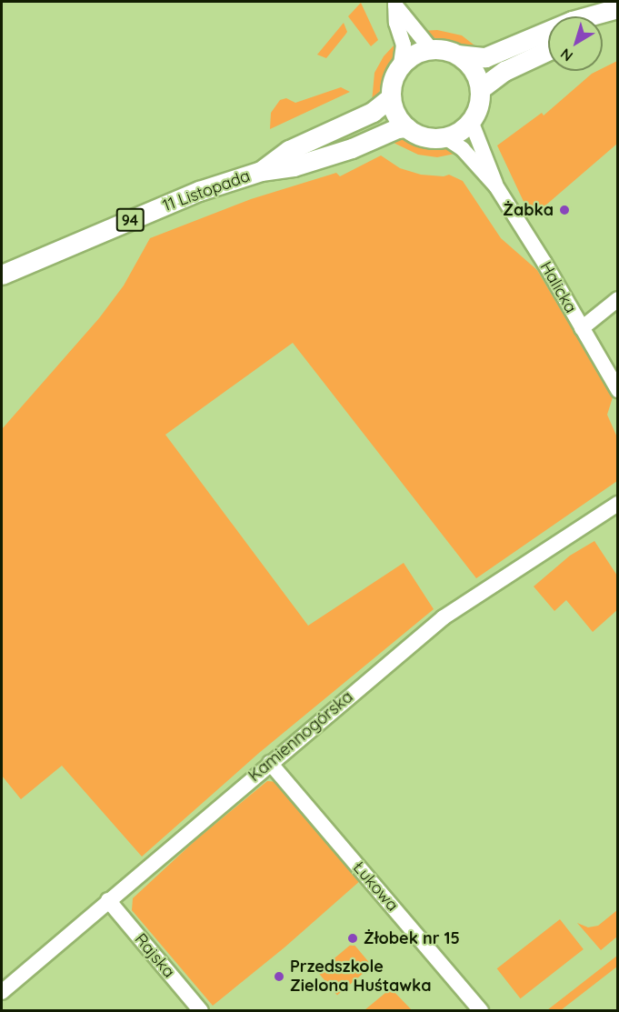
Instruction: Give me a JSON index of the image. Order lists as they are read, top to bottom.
{
  "streets": {
    "main road": ["11 Listopada", "94"],
    "street": [
      "Halicka",
      "Kamiennogórska",
      "Łukowa",
      "Rajska"
    ]
  },
  "crossings": [
    ["11 Listopada", "Halicka"],
    ["Kamiennogórska", "Łukowa"],
    ["Kamiennogórska", "Rajska"]
  ],
  "places": ["Żabka", "Żłobek nr 15", "Przedszkole Zielona Huśtawka"],
  "north": "bottom left"
}
